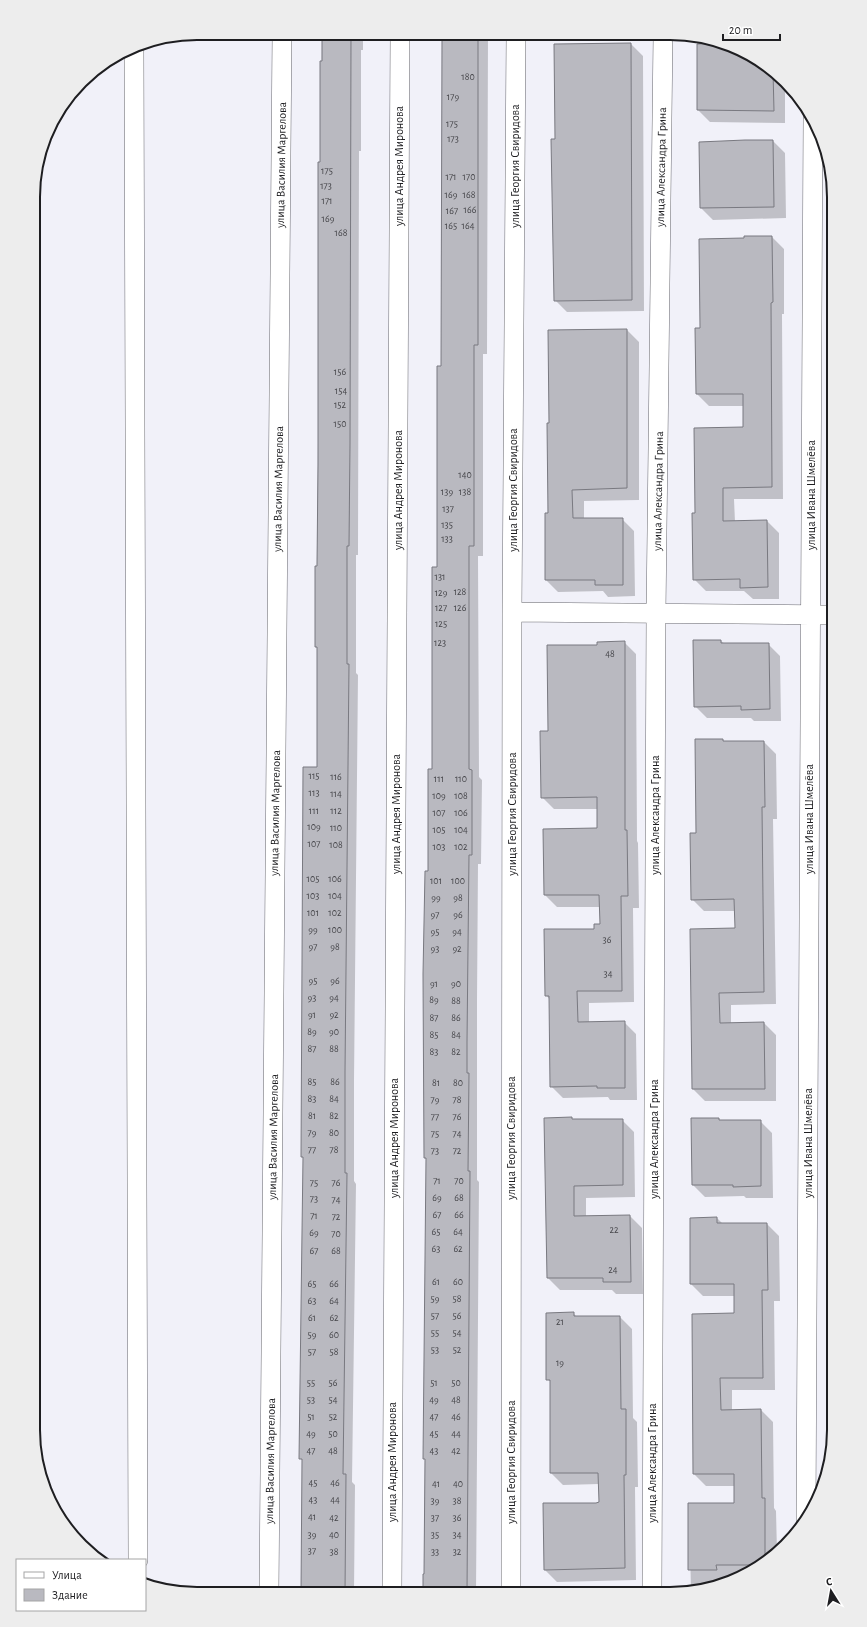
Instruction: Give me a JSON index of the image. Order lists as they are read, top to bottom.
{
  "streets": {
    "street": [
      "улица Василия Маргелова",
      "улица Андрея Миронова",
      "улица Георгия Свиридова",
      "улица Александра Грина",
      "улица Ивана Шмелёва"
    ]
  },
  "house_numbers": [
    "180",
    "179",
    "175",
    "173",
    "175",
    "171",
    "170",
    "173",
    "169",
    "168",
    "171",
    "166",
    "167",
    "169",
    "165",
    "164",
    "168",
    "156",
    "154",
    "152",
    "150",
    "140",
    "139",
    "138",
    "137",
    "135",
    "133",
    "131",
    "128",
    "129",
    "127",
    "126",
    "125",
    "123",
    "48",
    "115",
    "116",
    "111",
    "110",
    "113",
    "114",
    "109",
    "108",
    "111",
    "112",
    "107",
    "106",
    "109",
    "110",
    "105",
    "104",
    "107",
    "108",
    "103",
    "102",
    "105",
    "106",
    "101",
    "100",
    "103",
    "104",
    "99",
    "98",
    "101",
    "102",
    "97",
    "96",
    "99",
    "100",
    "95",
    "94",
    "36",
    "97",
    "98",
    "93",
    "92",
    "34",
    "95",
    "96",
    "91",
    "90",
    "93",
    "94",
    "89",
    "88",
    "91",
    "92",
    "87",
    "86",
    "89",
    "90",
    "85",
    "84",
    "87",
    "88",
    "83",
    "82",
    "85",
    "86",
    "81",
    "80",
    "83",
    "84",
    "79",
    "78",
    "81",
    "82",
    "77",
    "76",
    "79",
    "80",
    "75",
    "74",
    "77",
    "78",
    "73",
    "72",
    "71",
    "70",
    "75",
    "76",
    "69",
    "68",
    "73",
    "74",
    "67",
    "66",
    "71",
    "72",
    "22",
    "65",
    "64",
    "69",
    "70",
    "63",
    "62",
    "67",
    "68",
    "24",
    "61",
    "60",
    "65",
    "66",
    "59",
    "58",
    "63",
    "64",
    "57",
    "56",
    "61",
    "62",
    "21",
    "55",
    "54",
    "59",
    "60",
    "53",
    "52",
    "57",
    "58",
    "19",
    "55",
    "56",
    "51",
    "50",
    "53",
    "54",
    "49",
    "48",
    "51",
    "52",
    "47",
    "46",
    "49",
    "50",
    "45",
    "44",
    "47",
    "48",
    "43",
    "42",
    "45",
    "46",
    "41",
    "40",
    "43",
    "44",
    "39",
    "38",
    "41",
    "42",
    "37",
    "36",
    "39",
    "40",
    "35",
    "34",
    "37",
    "38",
    "33",
    "32"
  ],
  "legend": ["Улица", "Здание"],
  "scale_bar": "20 m",
  "north": "top"
}
